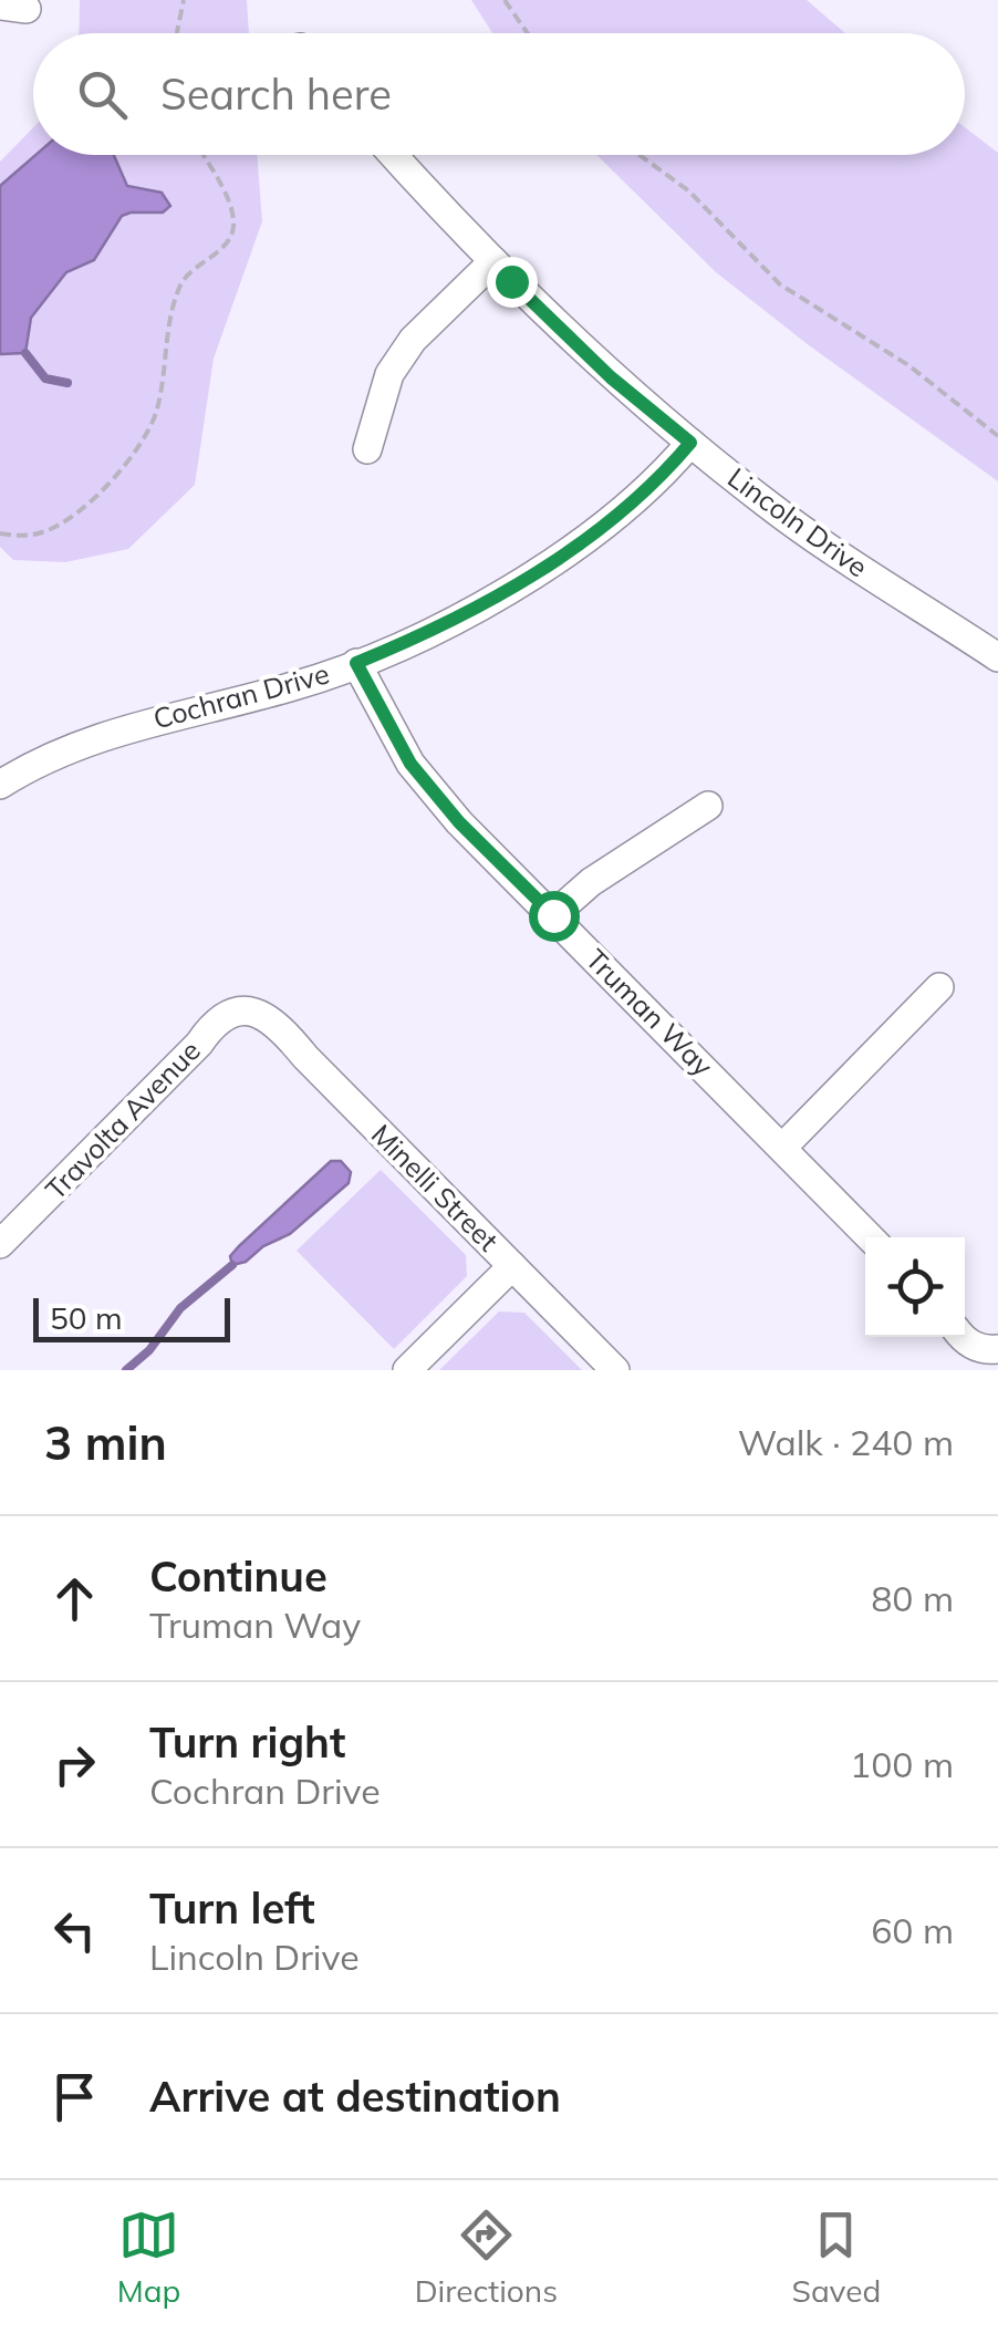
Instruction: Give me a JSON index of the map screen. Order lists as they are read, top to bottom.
{
  "streets": {
    "street": [
      "Lincoln Drive",
      "Cochran Drive",
      "Truman Way",
      "Travolta Avenue",
      "Minelli Street"
    ]
  },
  "crossings": [
    ["Lincoln Drive", "Cochran Drive"],
    ["Cochran Drive", "Truman Way"],
    ["Travolta Avenue", "Minelli Street"]
  ],
  "scale_bar": "50 m",
  "page": {
    "search": "Search here",
    "scale": "50 m",
    "heading": ["3 min", "Walk · 240 m"],
    "list": [
      ["Continue", "Truman Way", "80 m"],
      ["Turn right", "Cochran Drive", "100 m"],
      ["Turn left", "Lincoln Drive", "60 m"],
      "Arrive at destination"
    ],
    "nav": ["Map", "Directions", "Saved"]
  }
}
